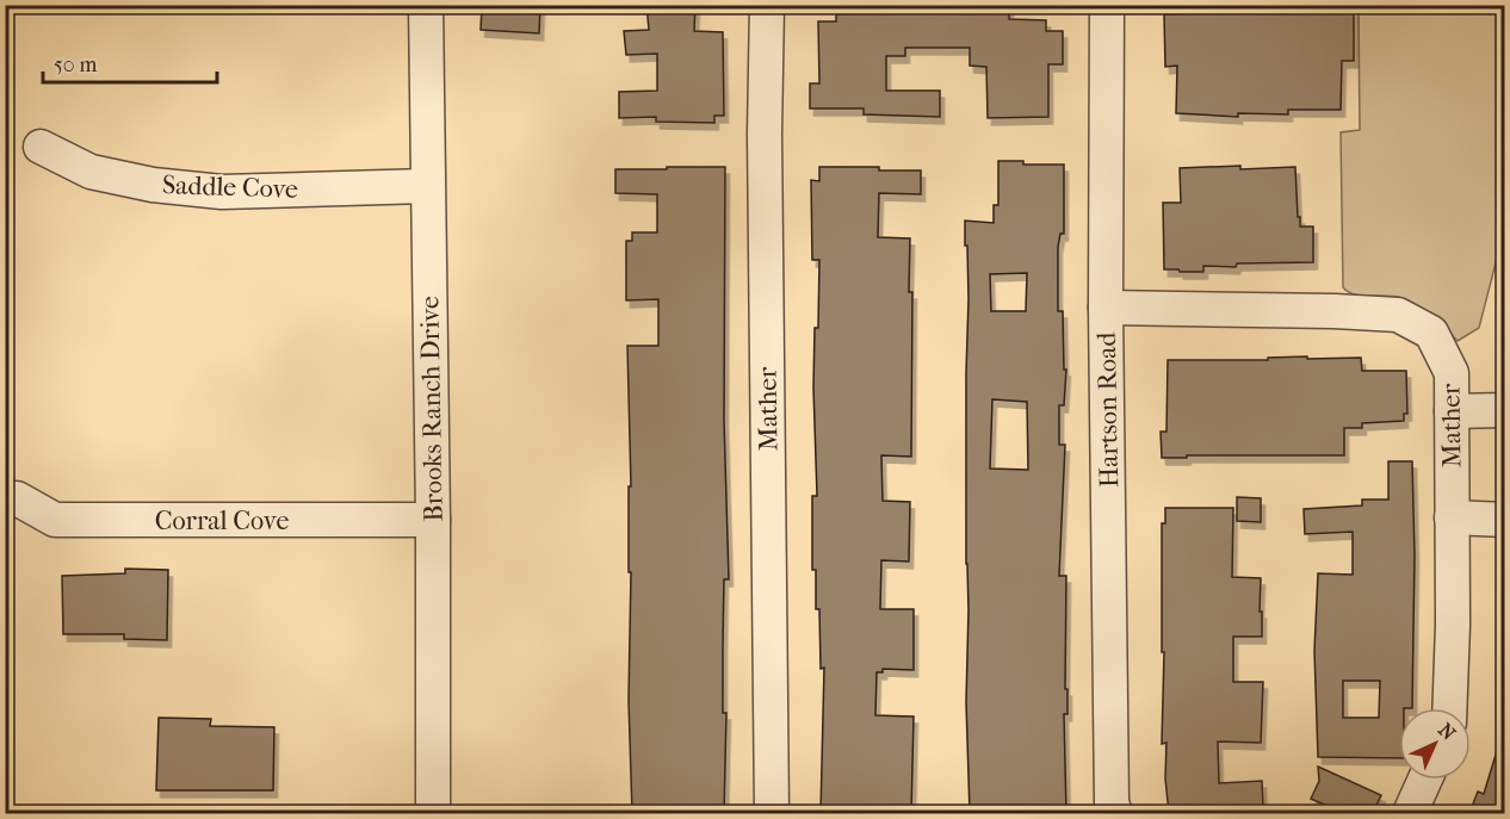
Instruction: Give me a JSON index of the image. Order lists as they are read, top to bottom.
{
  "streets": {
    "street": [
      "Saddle Cove",
      "Brooks Ranch Drive",
      "Mather",
      "Hartson Road",
      "Corral Cove"
    ]
  },
  "crossings": [
    ["Saddle Cove", "Brooks Ranch Drive"],
    ["Brooks Ranch Drive", "Corral Cove"],
    ["Mather", "Hartson Road"]
  ],
  "scale_bar": "50 m",
  "north": "top right"
}
